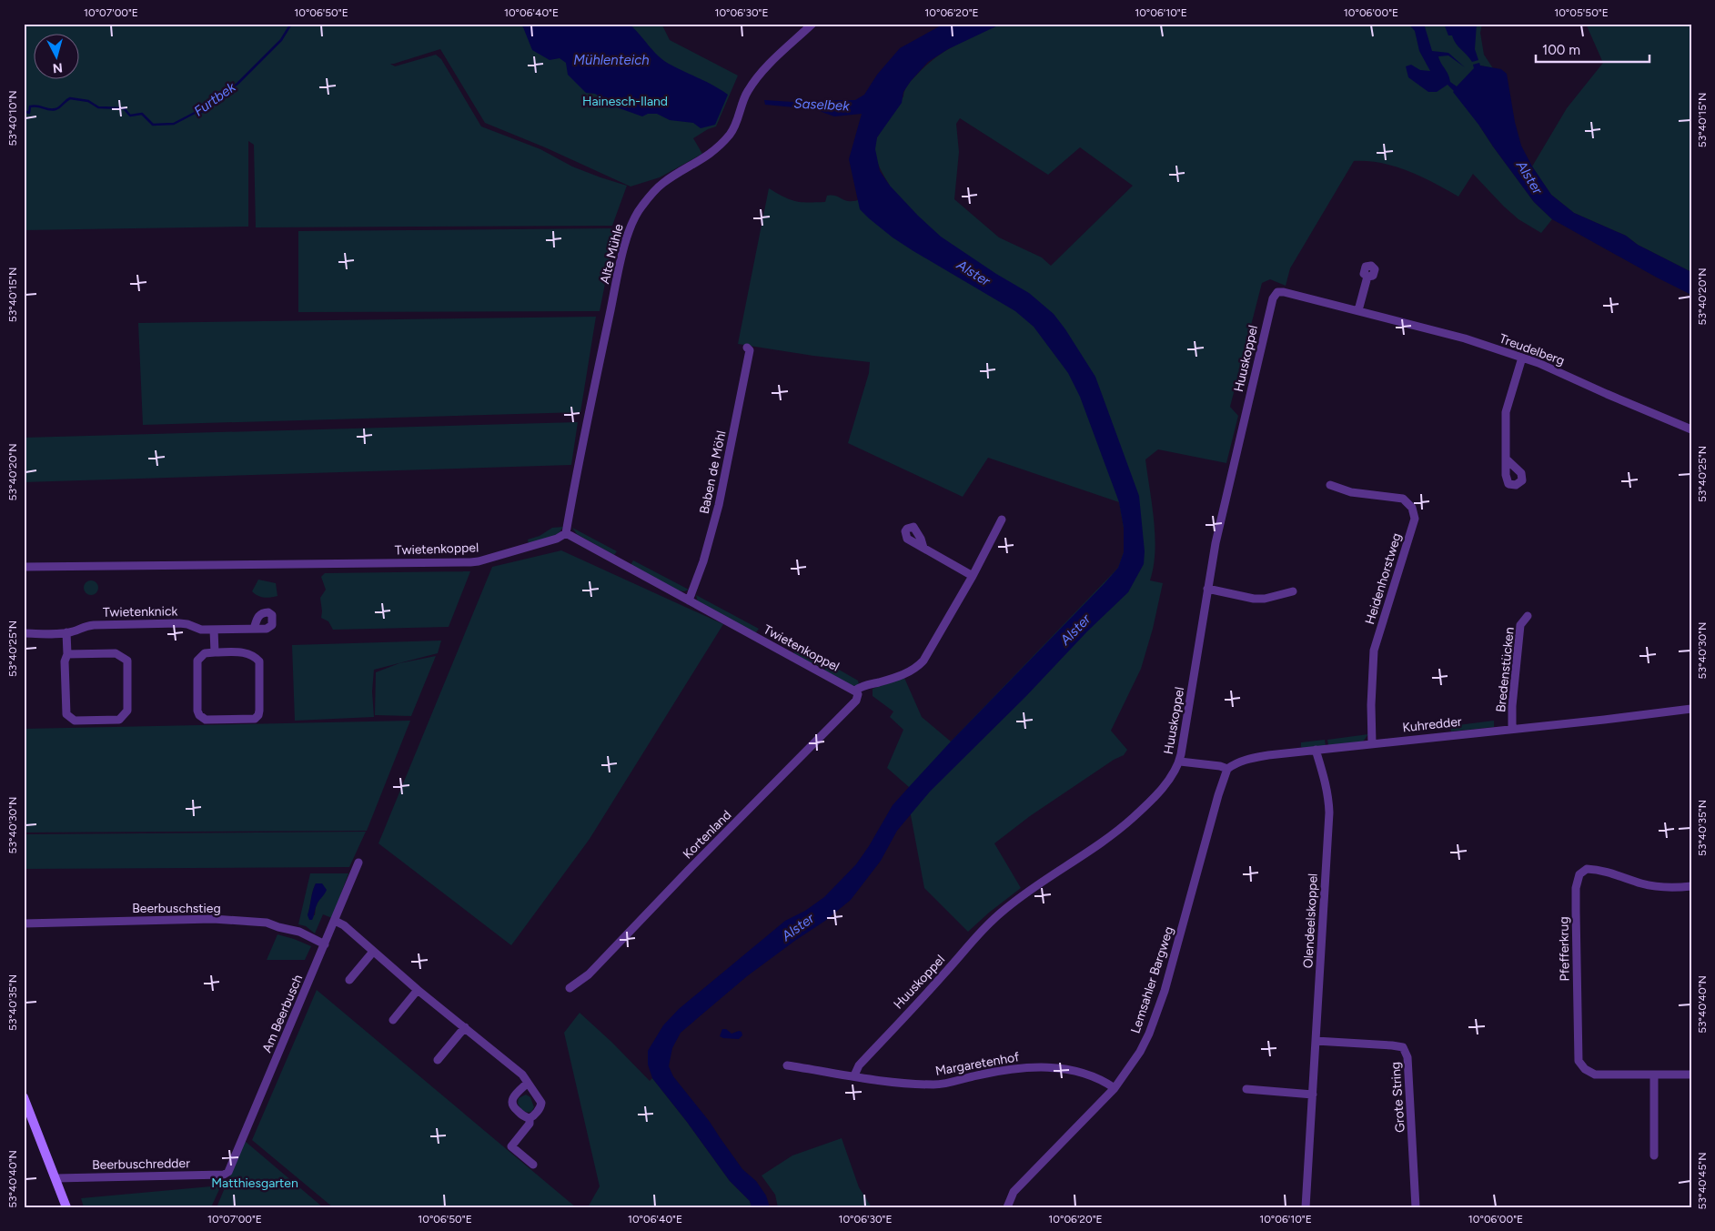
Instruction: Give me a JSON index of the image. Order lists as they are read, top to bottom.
{
  "streets": {
    "street": [
      "Alte Mühle",
      "Treudelberg",
      "Huuskoppel",
      "Baben de Möhl",
      "Twietenkoppel",
      "Heidenhorstweg",
      "Twietenknick",
      "Bredenstücken",
      "Kuhredder",
      "Kortenland",
      "Beerbuschstieg",
      "Olendeelskoppel",
      "Pfefferkrug",
      "Lemsahler Bargweg",
      "Am Beerbusch",
      "Margaretenhof",
      "Grote String",
      "Beerbuschredder"
    ]
  },
  "crossings": [
    ["Alte Mühle", "Twietenkoppel"],
    ["Treudelberg", "Huuskoppel"],
    ["Huuskoppel", "Margaretenhof"],
    ["Baben de Möhl", "Twietenkoppel"],
    ["Twietenkoppel", "Kortenland"],
    ["Heidenhorstweg", "Kuhredder"],
    ["Bredenstücken", "Kuhredder"],
    ["Kuhredder", "Olendeelskoppel"],
    ["Kuhredder", "Lemsahler Bargweg"],
    ["Beerbuschstieg", "Am Beerbusch"],
    ["Olendeelskoppel", "Grote String"],
    ["Lemsahler Bargweg", "Margaretenhof"],
    ["Am Beerbusch", "Beerbuschredder"]
  ],
  "water": [
    "Mühlenteich",
    "Furtbek",
    "Saselbek",
    "Alster"
  ],
  "parks": ["Hainesch-Iland", "Matthiesgarten"],
  "scale_bar": "100 m",
  "north": "bottom",
  "coordinates": [
    "10°07'00\"E",
    "10°06'50\"E",
    "10°06'40\"E",
    "10°06'30\"E",
    "10°06'20\"E",
    "10°06'10\"E",
    "10°06'00\"E",
    "10°05'50\"E",
    "53°40'10\"N",
    "53°40'15\"N",
    "53°40'20\"N",
    "53°40'25\"N",
    "53°40'30\"N",
    "53°40'35\"N",
    "53°40'40\"N",
    "53°40'45\"N"
  ]
}
